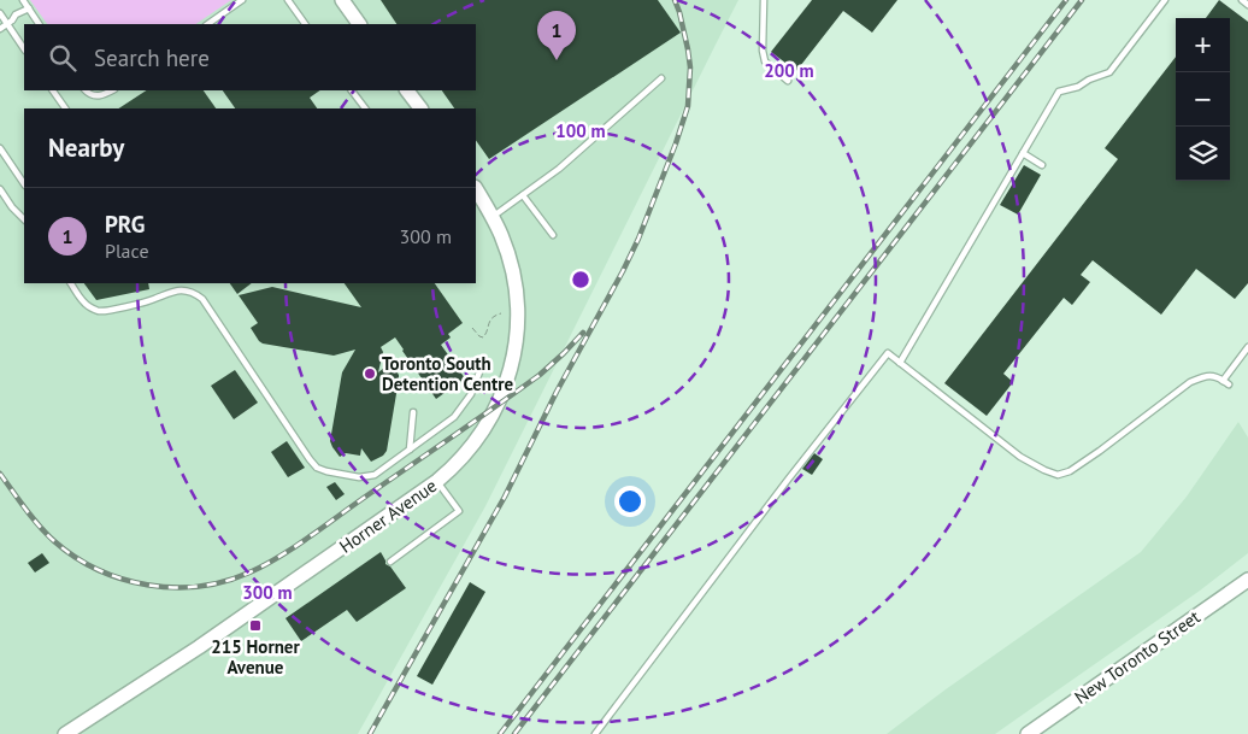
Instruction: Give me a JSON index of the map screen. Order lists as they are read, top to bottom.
{
  "streets": {
    "main road": ["Horner Avenue", "New Toronto Street"]
  },
  "places": {
    "other": ["Toronto South Detention Centre"],
    "transit": ["215 Horner Avenue"]
  },
  "page": {
    "pins": "1",
    "map_buttons": ["+", "−"],
    "search": "Search here",
    "heading": "Nearby",
    "list": [
      {
        "mark": "1",
        "name": "PRG",
        "note": "Place",
        "value": "300 m"
      }
    ]
  },
  "rings": ["200 m", "100 m", "300 m"]
}
